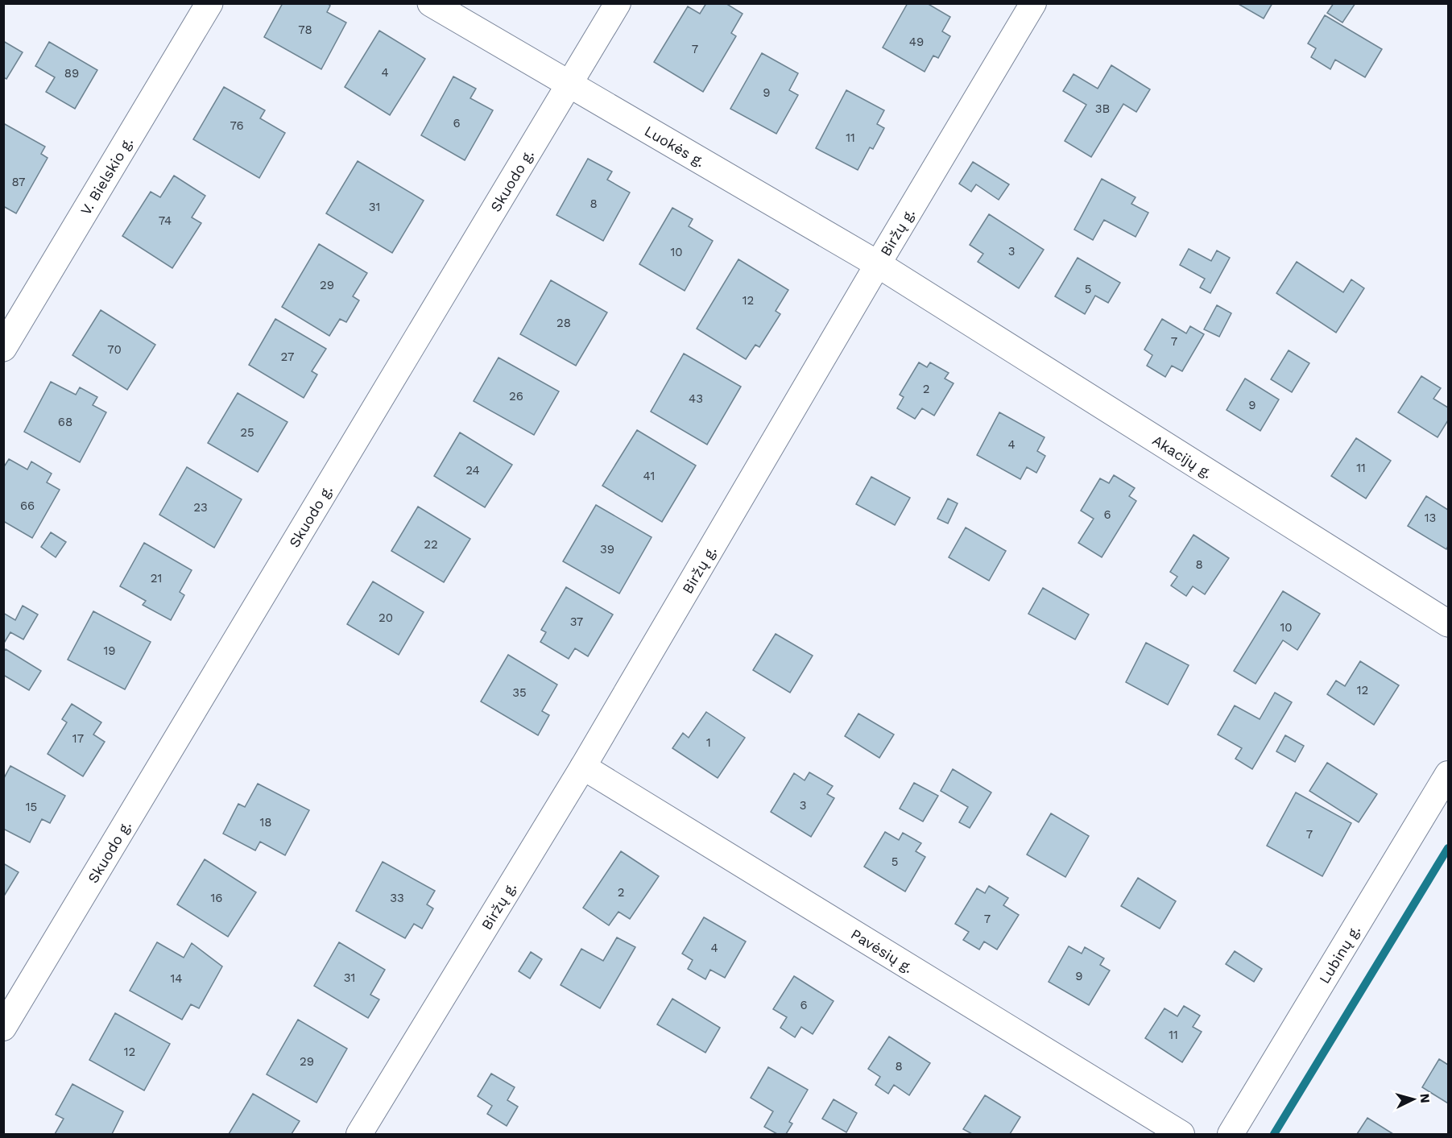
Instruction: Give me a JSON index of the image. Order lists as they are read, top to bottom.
{
  "streets": {
    "street": [
      "Luokės g.",
      "V. Bielskio g.",
      "Skuodo g.",
      "Biržų g.",
      "Akacijų g.",
      "Pavėsių g.",
      "Lubinų g."
    ]
  },
  "crossings": [
    ["Luokės g.", "Skuodo g."],
    ["Luokės g.", "Biržų g."],
    ["Luokės g.", "Akacijų g."],
    ["Biržų g.", "Pavėsių g."]
  ],
  "house_numbers": [
    "78",
    "49",
    "7",
    "4",
    "89",
    "9",
    "3B",
    "6",
    "76",
    "11",
    "87",
    "8",
    "31",
    "74",
    "3",
    "10",
    "29",
    "5",
    "12",
    "28",
    "7",
    "70",
    "27",
    "2",
    "26",
    "43",
    "9",
    "68",
    "25",
    "4",
    "11",
    "24",
    "41",
    "66",
    "23",
    "6",
    "13",
    "22",
    "39",
    "8",
    "21",
    "20",
    "37",
    "10",
    "19",
    "12",
    "35",
    "17",
    "1",
    "3",
    "15",
    "18",
    "7",
    "5",
    "2",
    "16",
    "33",
    "7",
    "4",
    "9",
    "31",
    "14",
    "6",
    "11",
    "12",
    "29",
    "8"
  ],
  "north": "right"
}
